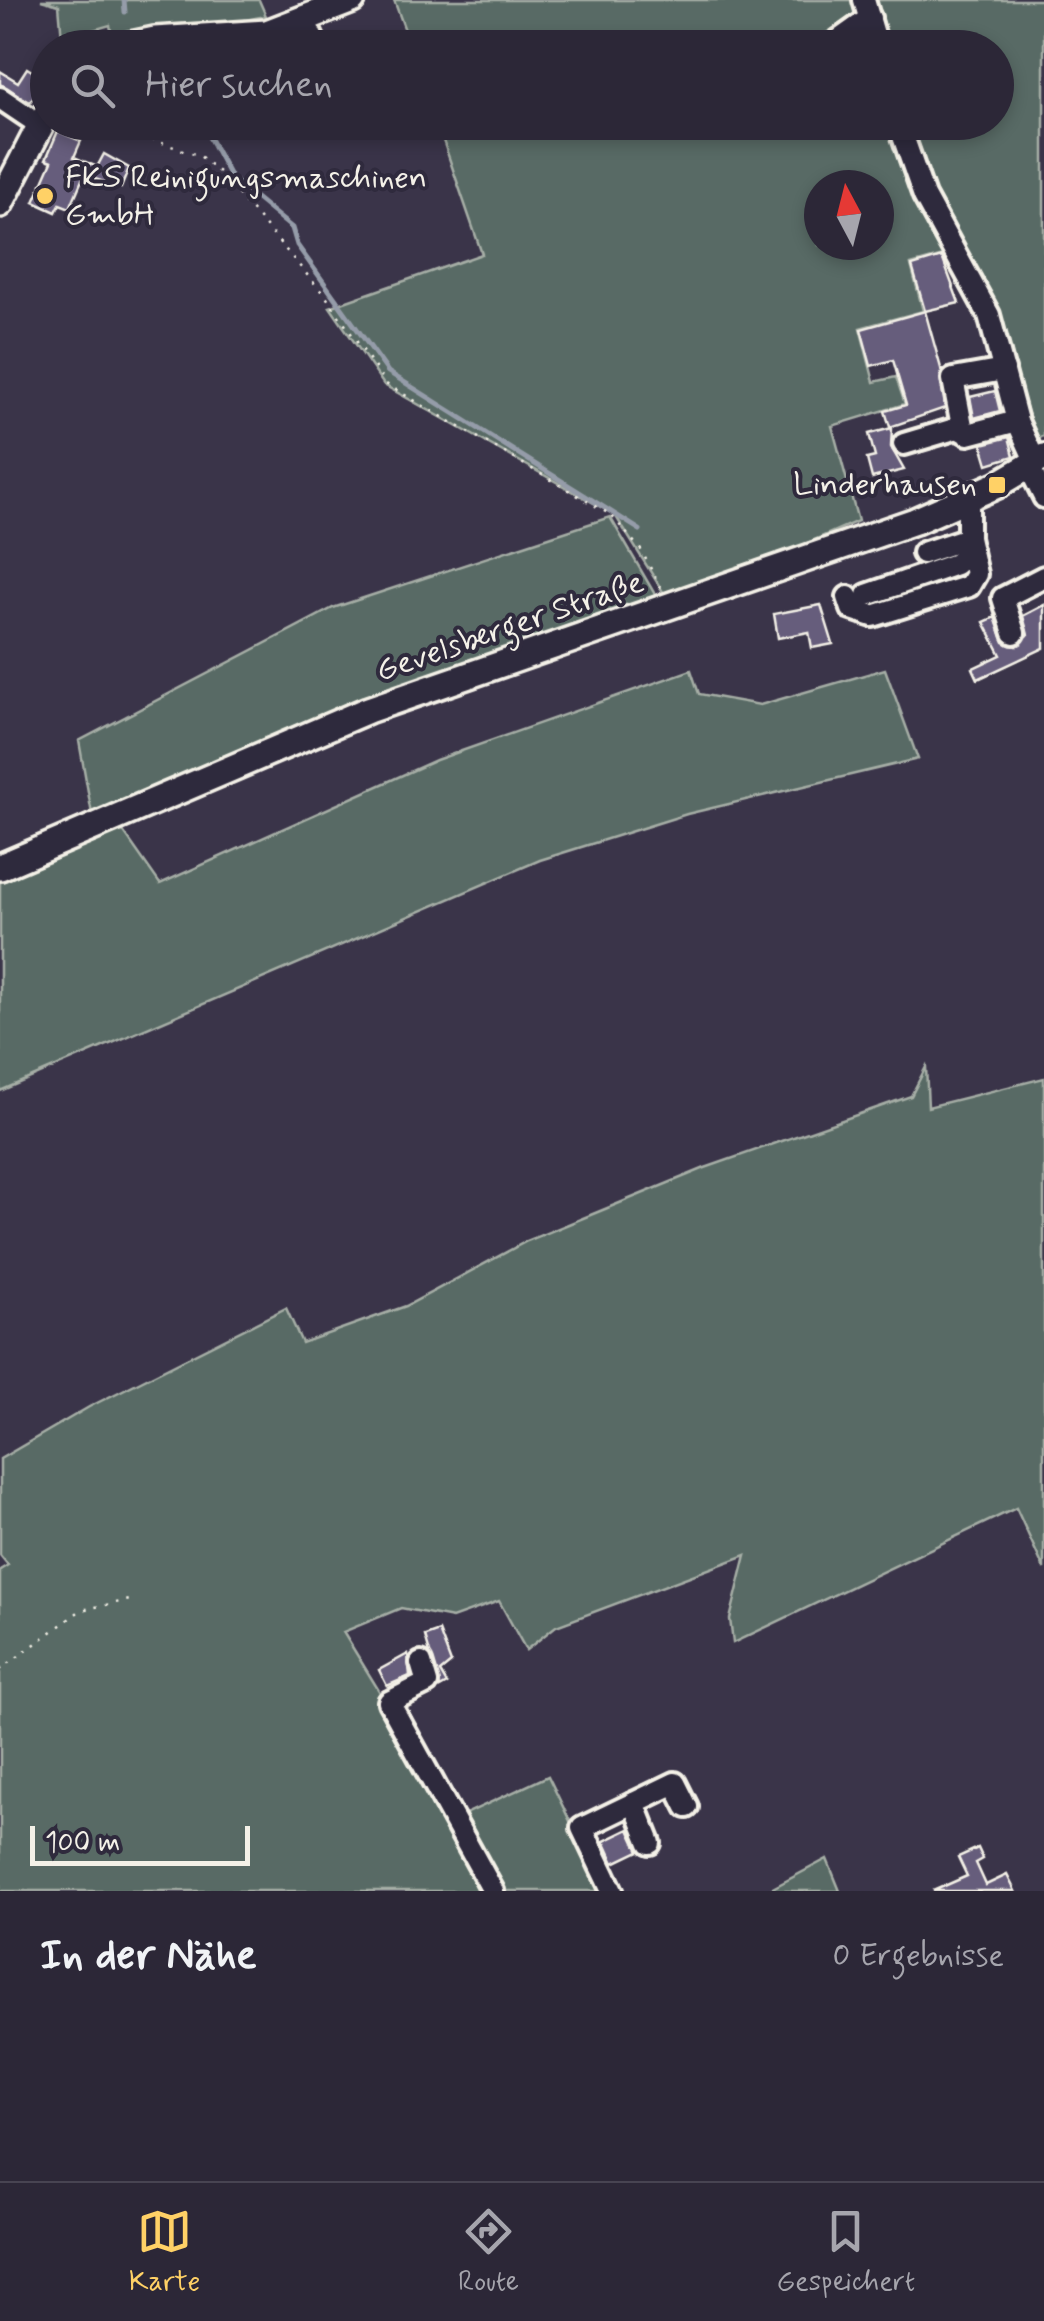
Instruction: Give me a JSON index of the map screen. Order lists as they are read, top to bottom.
{
  "streets": {
    "main road": ["Gevelsberger Straße"]
  },
  "places": {
    "other": ["FKS Reinigungsmaschinen GmbH"],
    "transit": ["Linderhausen"]
  },
  "scale_bar": "100 m",
  "north": "top",
  "page": {
    "search": "Hier suchen",
    "scale": "100 m",
    "heading": ["In der Nähe", "0 Ergebnisse"],
    "nav": ["Karte", "Route", "Gespeichert"]
  }
}
